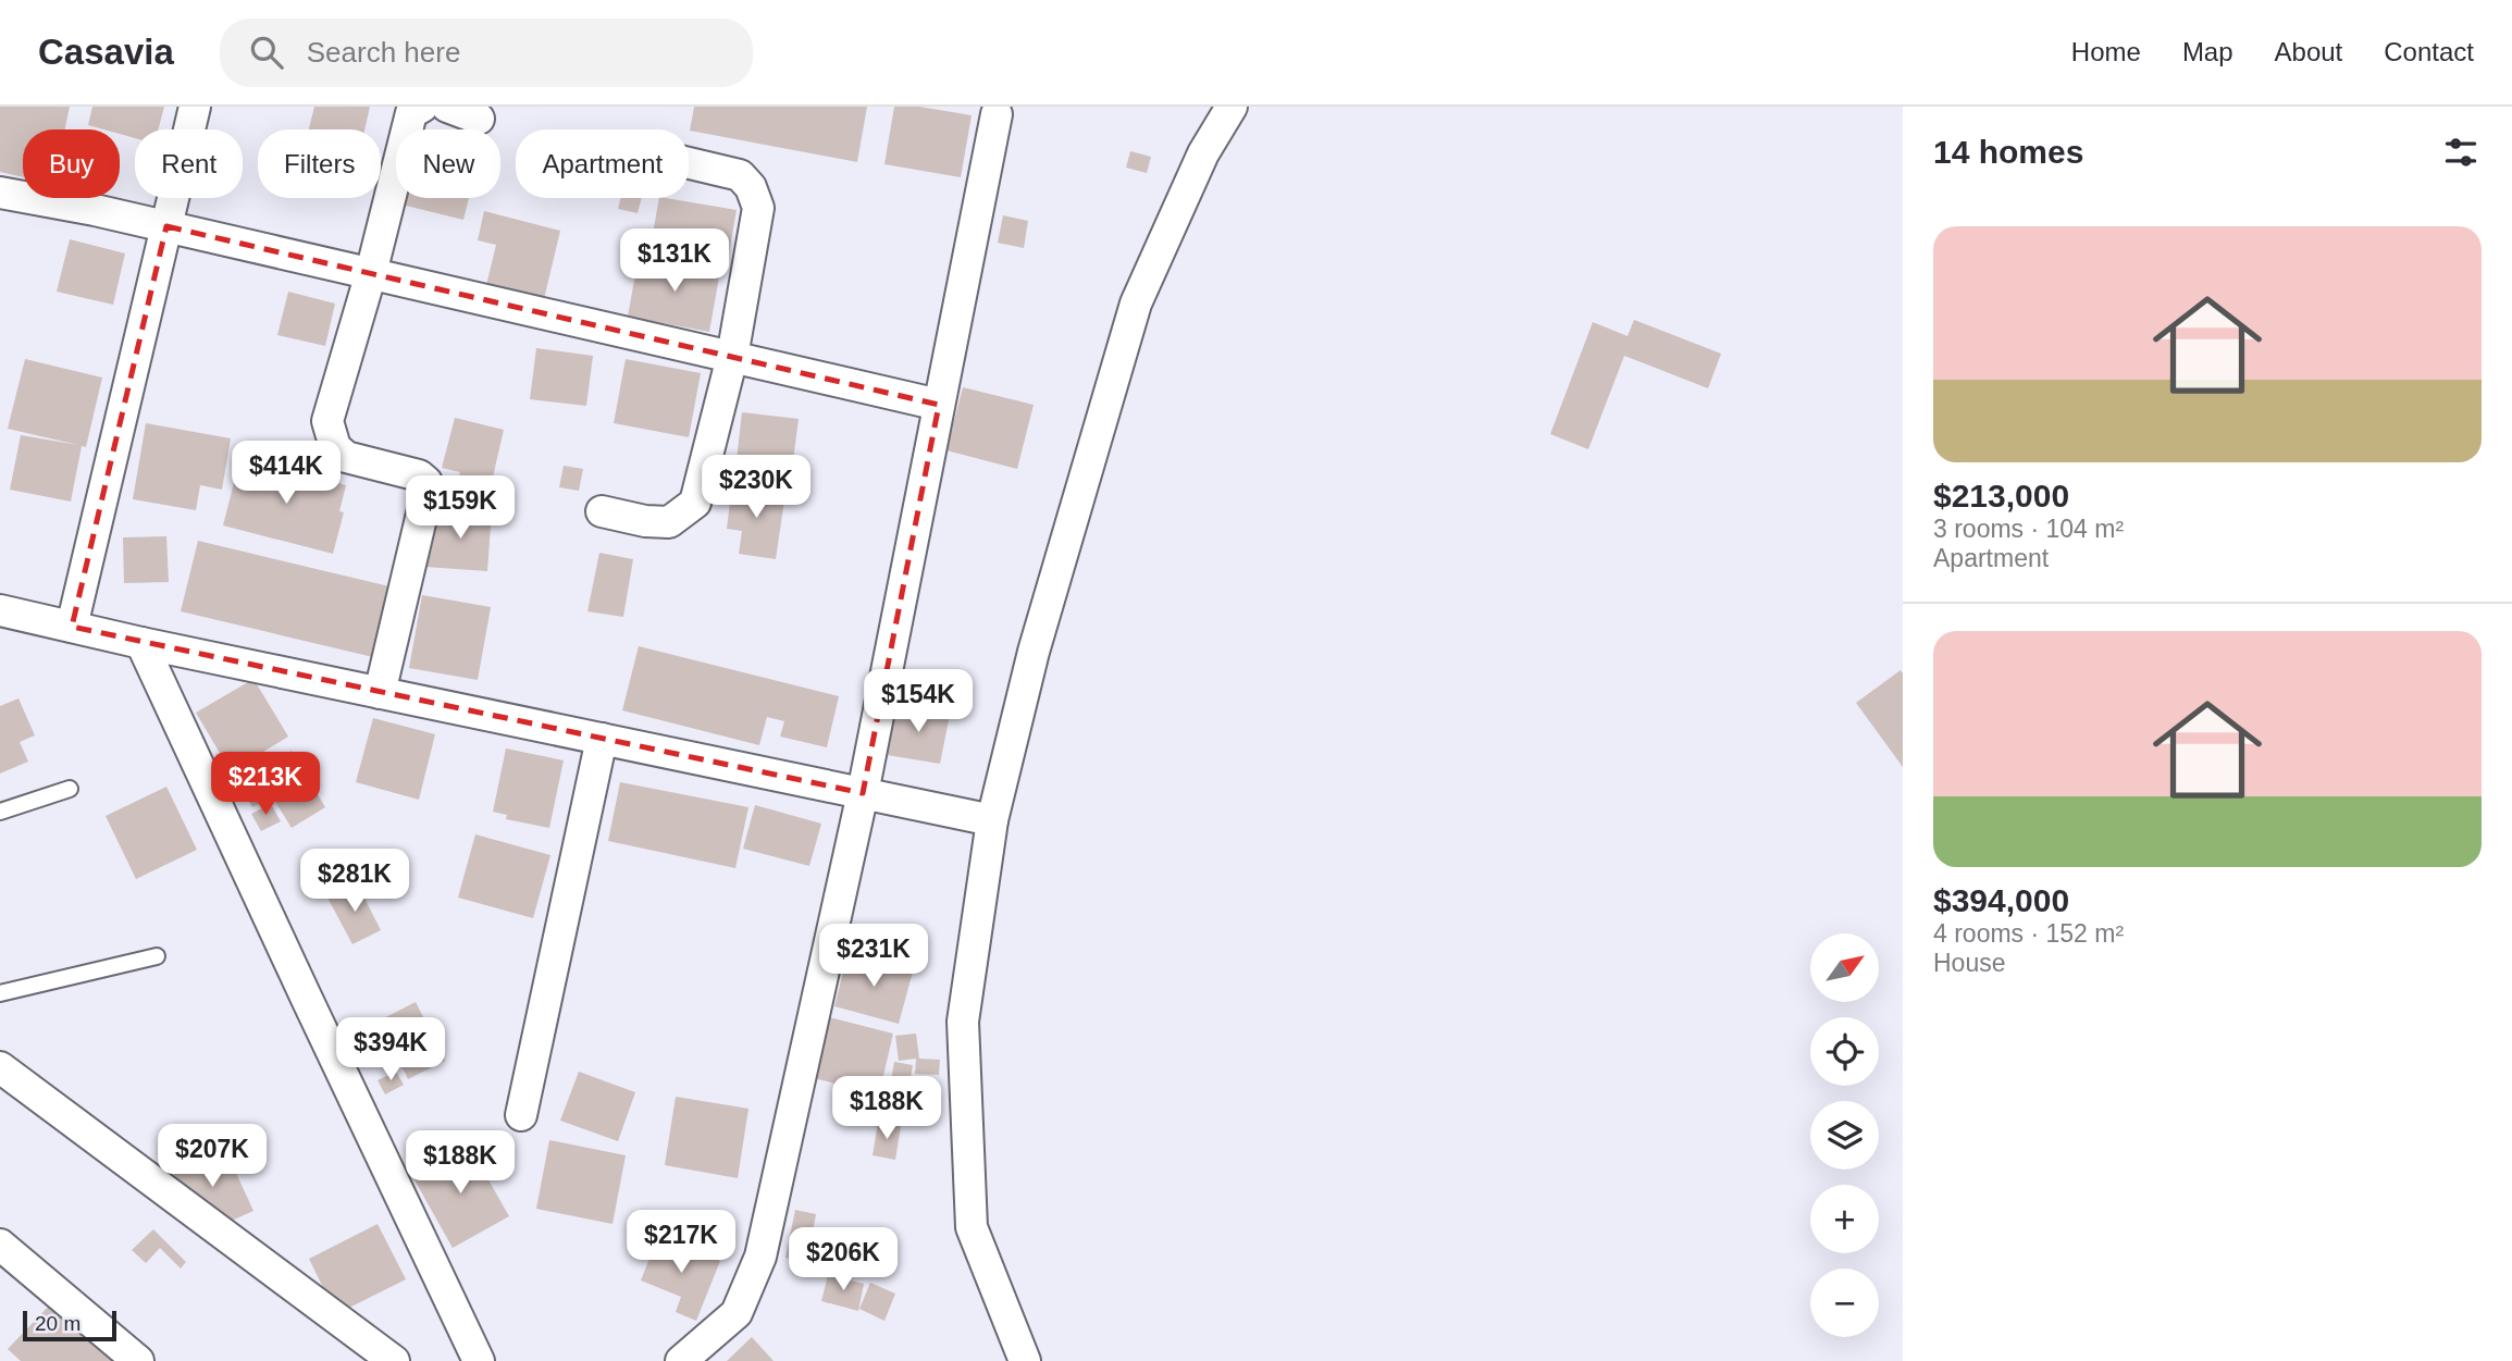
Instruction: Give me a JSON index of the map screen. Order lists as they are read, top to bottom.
{
  "scale_bar": "20 m",
  "north": "top right",
  "page": {
    "header": "Casavia",
    "search": "Search here",
    "nav": [
      "Home",
      "Map",
      "About",
      "Contact"
    ],
    "heading": "14 homes",
    "chip": [
      "Buy",
      "Rent",
      "Filters",
      "New",
      "Apartment"
    ],
    "list": [
      {
        "name": "$213,000",
        "note": "3 rooms · 104 m² · Apartment"
      },
      {
        "name": "$394,000",
        "note": "4 rooms · 152 m² · House"
      }
    ],
    "price": [
      "$131K",
      "$414K",
      "$230K",
      "$159K",
      "$154K",
      "$213K",
      "$281K",
      "$231K",
      "$394K",
      "$188K",
      "$207K",
      "$188K",
      "$217K",
      "$206K"
    ],
    "map_buttons": ["+", "−"],
    "scale": "20 m"
  }
}
